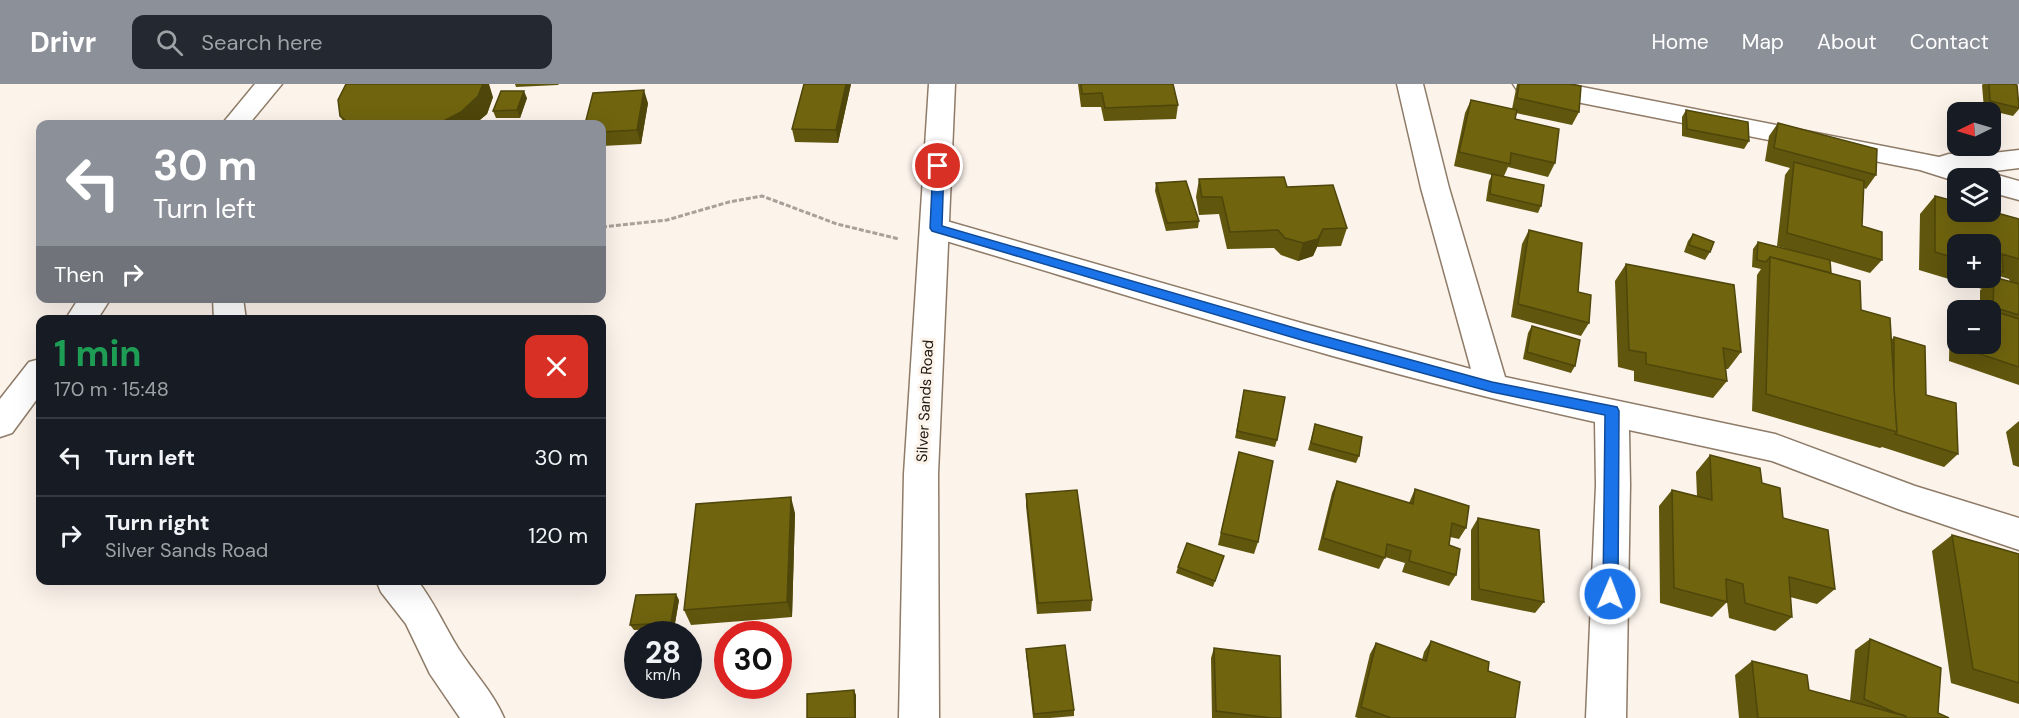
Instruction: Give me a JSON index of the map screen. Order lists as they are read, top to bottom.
{
  "streets": {
    "street": ["Silver Sands Road"]
  },
  "north": "left",
  "page": {
    "header": "Drivr",
    "search": "Search here",
    "nav": [
      "Home",
      "Map",
      "About",
      "Contact"
    ],
    "map_buttons": ["+", "−"],
    "turn": ["30 m", "Turn left"],
    "then": "Then",
    "heading": ["1 min", "170 m · 15:48"],
    "list": [
      {
        "name": "Turn left",
        "value": "30 m"
      },
      {
        "name": "Turn right",
        "note": "Silver Sands Road",
        "value": "120 m"
      }
    ],
    "speed": "28 km/h",
    "limit": "30"
  }
}
